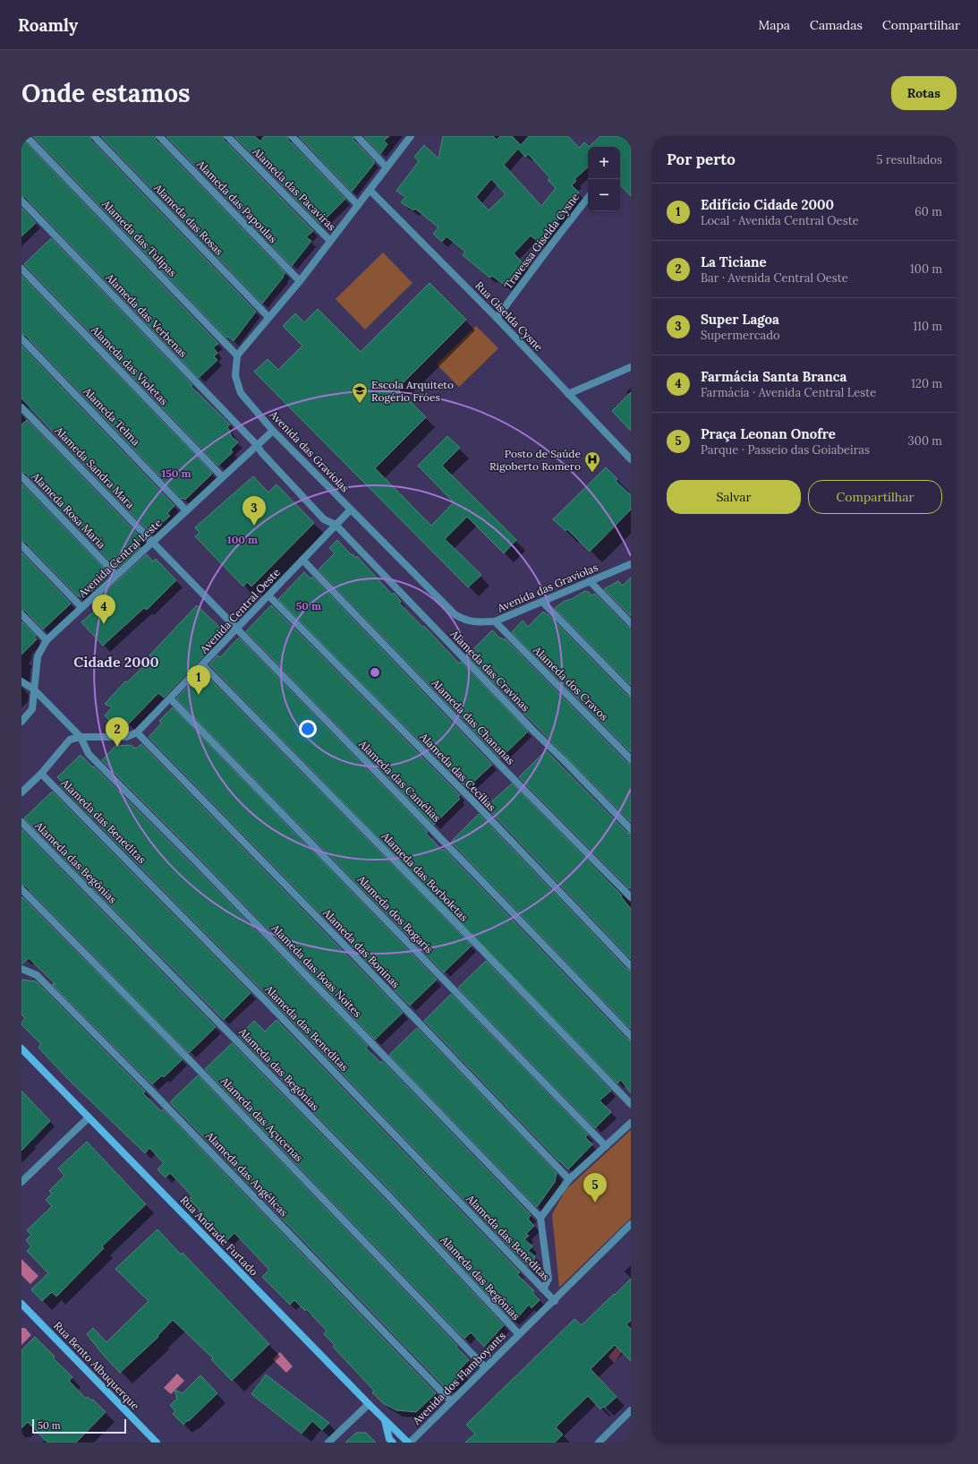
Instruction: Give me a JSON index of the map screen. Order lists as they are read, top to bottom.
{
  "streets": {
    "street": [
      "Alameda das Pacaviras",
      "Alameda das Papoulas",
      "Alameda das Rosas",
      "Alameda das Tulipas",
      "Travessa Giselda Cysne",
      "Alameda das Verbenas",
      "Rua Giselda Cysne",
      "Alameda das Violetas",
      "Alameda Telma",
      "Avenida das Graviolas",
      "Alameda Sandra Mara",
      "Alameda Rosa Maria",
      "Avenida Central Leste",
      "Avenida Central Oeste",
      "Alameda das Cravinas",
      "Alameda dos Cravos",
      "Alameda das Chananas",
      "Alameda das Cecílias",
      "Alameda das Camélias",
      "Alameda das Beneditas",
      "Alameda das Begônias",
      "Alameda das Borboletas",
      "Alameda dos Bogaris",
      "Alameda das Boninas",
      "Alameda das Boas Noites",
      "Alameda das Açucenas",
      "Alameda das Angélicas",
      "Rua Andrade Furtado",
      "Rua Bento Albuquerque",
      "Avenida dos Flamboyants"
    ]
  },
  "crossings": [
    ["Alameda das Tulipas", "Avenida das Graviolas"],
    ["Travessa Giselda Cysne", "Rua Giselda Cysne"],
    ["Alameda das Verbenas", "Avenida Central Leste"],
    ["Alameda das Verbenas", "Avenida Central Oeste"],
    ["Alameda das Verbenas", "Alameda das Cravinas"],
    ["Alameda das Violetas", "Avenida Central Leste"],
    ["Alameda Telma", "Avenida Central Leste"],
    ["Avenida das Graviolas", "Avenida Central Leste"],
    ["Avenida das Graviolas", "Avenida Central Oeste"],
    ["Avenida das Graviolas", "Alameda dos Cravos"],
    ["Alameda Sandra Mara", "Avenida Central Leste"],
    ["Alameda Sandra Mara", "Alameda das Camélias"],
    ["Alameda Rosa Maria", "Avenida Central Leste"],
    ["Avenida Central Leste", "Alameda das Camélias"],
    ["Avenida Central Leste", "Alameda das Boas Noites"],
    ["Avenida Central Oeste", "Alameda das Cravinas"],
    ["Avenida Central Oeste", "Alameda das Chananas"],
    ["Avenida Central Oeste", "Alameda das Cecílias"],
    ["Avenida Central Oeste", "Alameda das Camélias"],
    ["Avenida Central Oeste", "Alameda das Borboletas"],
    ["Avenida Central Oeste", "Alameda dos Bogaris"],
    ["Avenida Central Oeste", "Alameda das Boninas"],
    ["Alameda das Beneditas", "Avenida dos Flamboyants"],
    ["Alameda das Begônias", "Avenida dos Flamboyants"],
    ["Alameda das Açucenas", "Avenida dos Flamboyants"],
    ["Alameda das Angélicas", "Avenida dos Flamboyants"],
    ["Rua Andrade Furtado", "Avenida dos Flamboyants"]
  ],
  "districts": ["Cidade 2000"],
  "places": {
    "school or university": ["Escola Arquiteto Rogério Fróes"],
    "hospital": ["Posto de Saúde Rigoberto Romero"]
  },
  "scale_bar": "50 m",
  "page": {
    "header": "Roamly",
    "nav": ["Mapa", "Camadas", "Compartilhar"],
    "buttons": [
      "Rotas",
      ["Salvar", "Compartilhar"]
    ],
    "title": "Onde estamos",
    "heading": ["Por perto", "5 resultados"],
    "map_buttons": ["+", "−"],
    "list": [
      {
        "mark": "1",
        "name": "Edifício Cidade 2000",
        "note": "Local · Avenida Central Oeste",
        "value": "60 m"
      },
      {
        "mark": "2",
        "name": "La Ticiane",
        "note": "Bar · Avenida Central Oeste",
        "value": "100 m"
      },
      {
        "mark": "3",
        "name": "Super Lagoa",
        "note": "Supermercado",
        "value": "110 m"
      },
      {
        "mark": "4",
        "name": "Farmácia Santa Branca",
        "note": "Farmácia · Avenida Central Leste",
        "value": "120 m"
      },
      {
        "mark": "5",
        "name": "Praça Leonan Onofre",
        "note": "Parque · Passeio das Goiabeiras",
        "value": "300 m"
      }
    ],
    "pins": [
      "3",
      "4",
      "1",
      "2",
      "5"
    ],
    "scale": "50 m"
  },
  "rings": ["150 m", "100 m", "50 m"]
}
